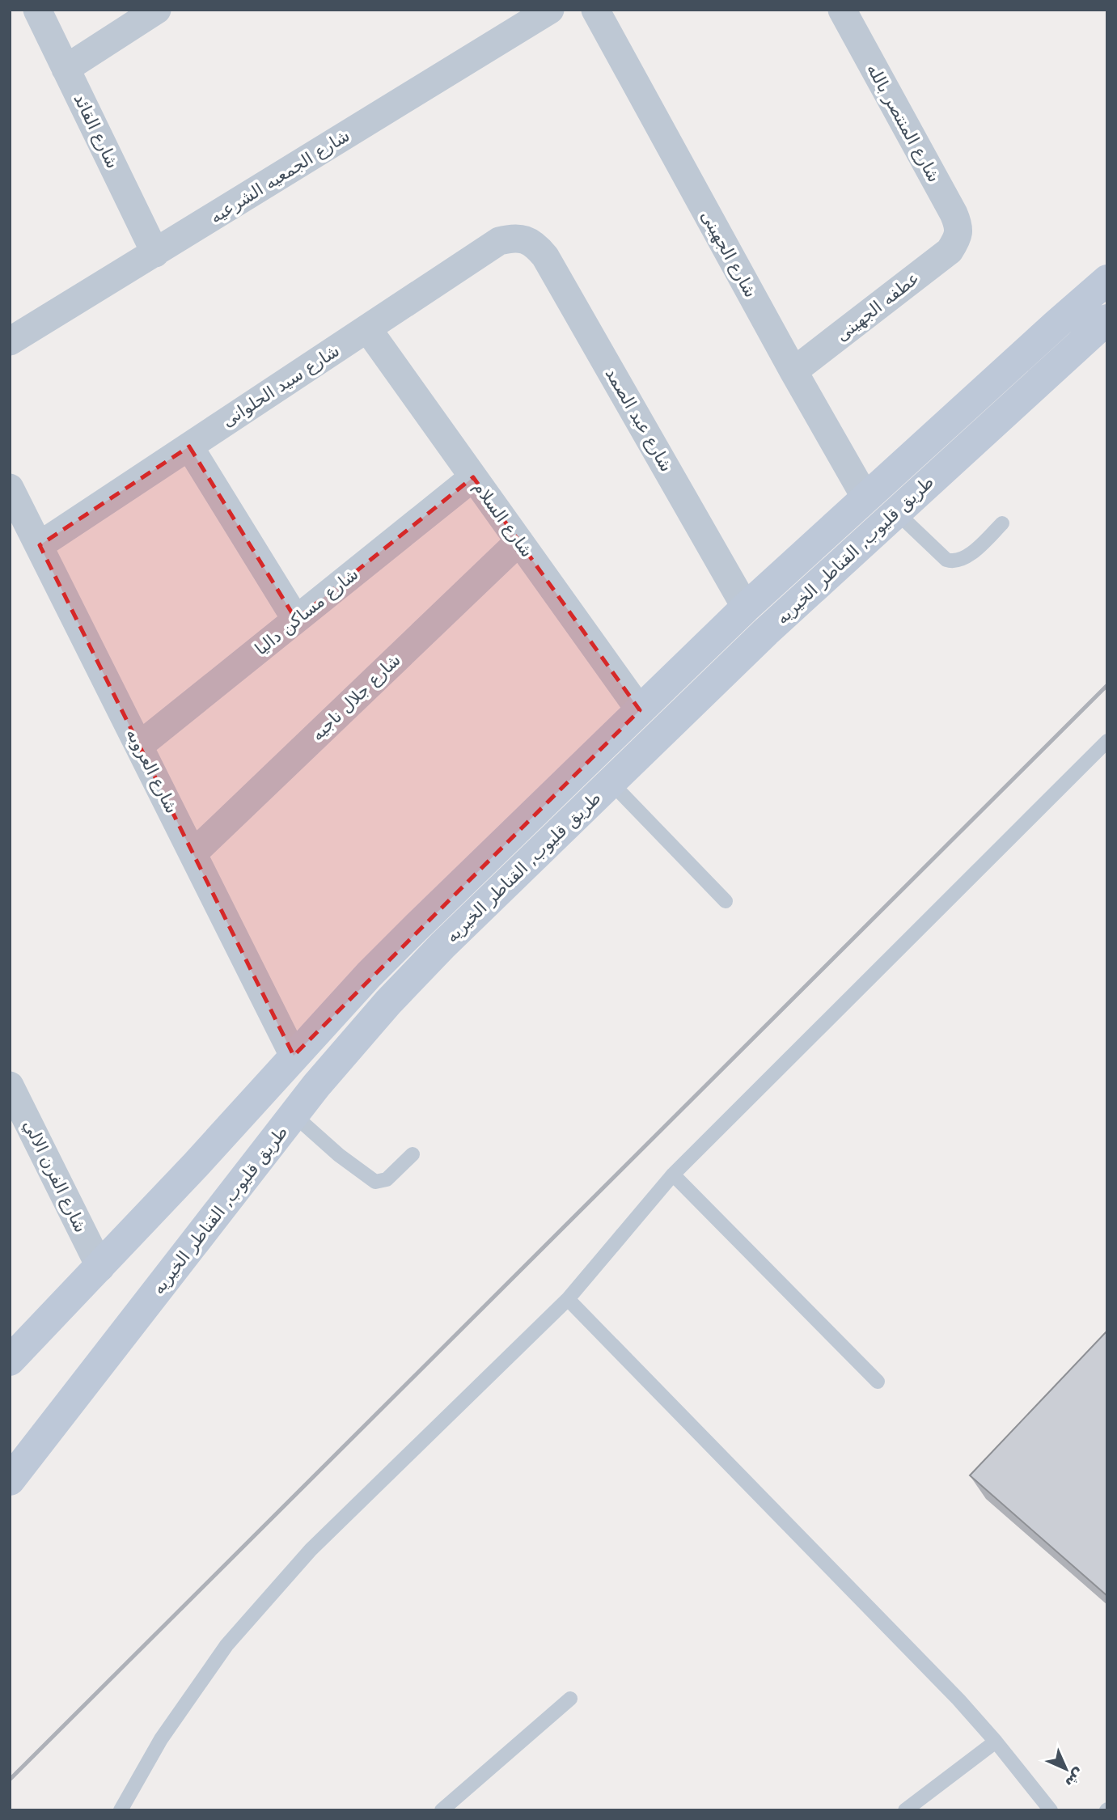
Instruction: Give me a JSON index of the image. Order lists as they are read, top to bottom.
{
  "streets": {
    "main road": ["طريق قليوب, القناطر الخيريه"],
    "street": [
      "شارع المنتصر بالله",
      "شارع القائد",
      "شارع الجمعيه الشرعيه",
      "شارع الجهينى",
      "عطفه الجهينى",
      "شارع سيد الحلوانى",
      "شارع عبد الصمد",
      "شارع السلام",
      "شارع مساكن داليا",
      "شارع جلال ناجيه",
      "شارع العروبه",
      "شارع الفرن الالي"
    ]
  },
  "crossings": [
    ["شارع المنتصر بالله", "عطفه الجهينى"],
    ["شارع القائد", "شارع الجمعيه الشرعيه"],
    ["شارع الجهينى", "عطفه الجهينى"],
    ["شارع الجهينى", "طريق قليوب, القناطر الخيريه"],
    ["شارع سيد الحلوانى", "شارع عبد الصمد"],
    ["شارع سيد الحلوانى", "شارع السلام"],
    ["شارع سيد الحلوانى", "شارع العروبه"],
    ["شارع عبد الصمد", "طريق قليوب, القناطر الخيريه"],
    ["شارع السلام", "طريق قليوب, القناطر الخيريه"],
    ["شارع السلام", "شارع مساكن داليا"],
    ["شارع السلام", "شارع جلال ناجيه"],
    ["طريق قليوب, القناطر الخيريه", "شارع العروبه"],
    ["طريق قليوب, القناطر الخيريه", "شارع الفرن الالي"],
    ["شارع مساكن داليا", "شارع العروبه"],
    ["شارع جلال ناجيه", "شارع العروبه"]
  ],
  "north": "bottom right"
}
